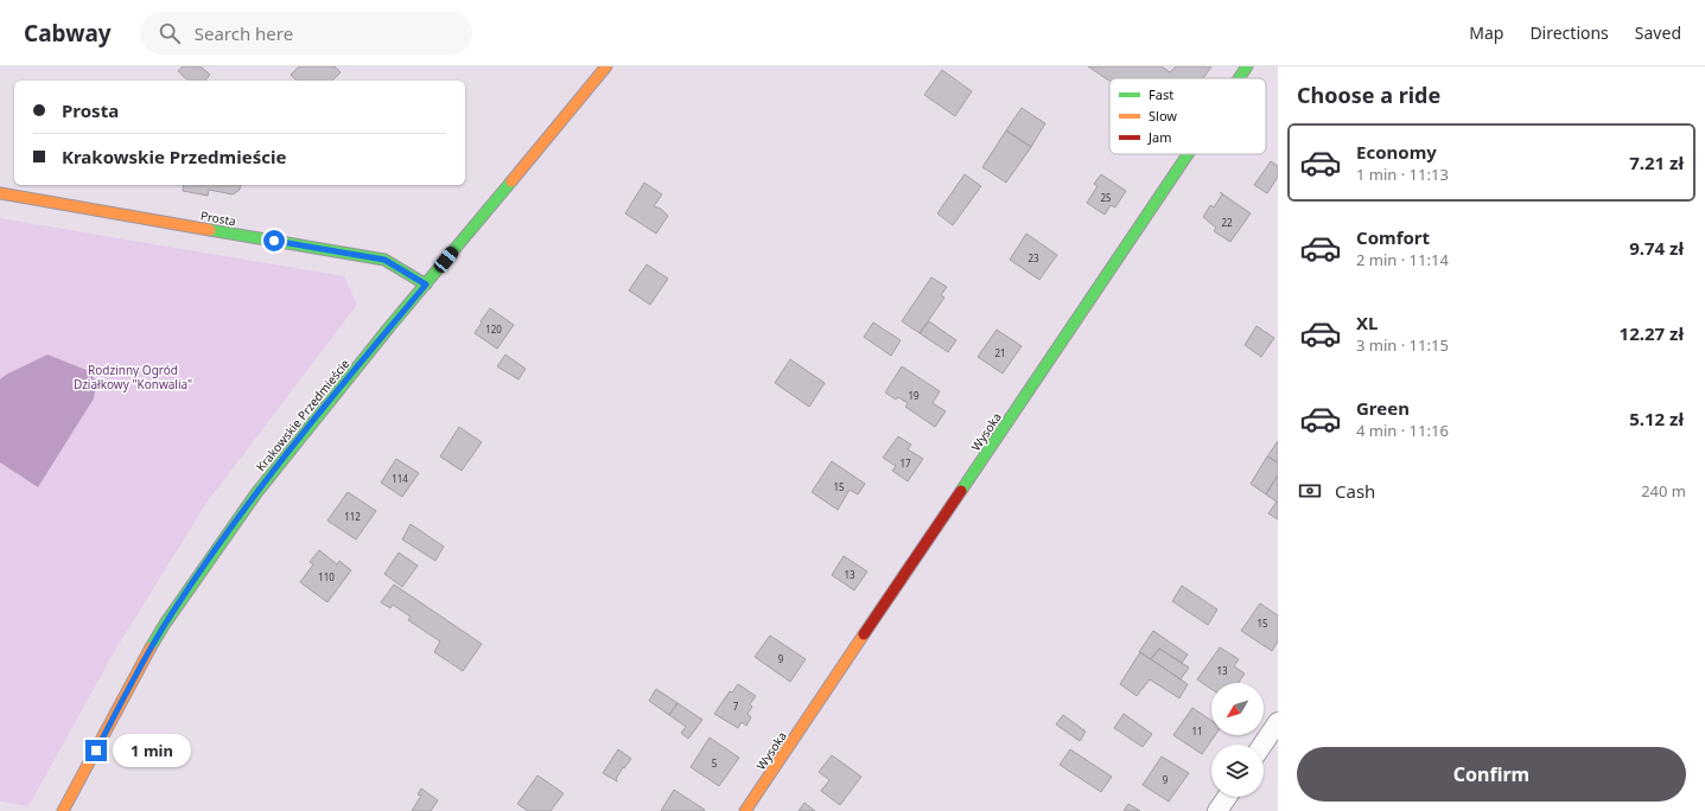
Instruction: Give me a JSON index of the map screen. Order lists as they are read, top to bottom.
{
  "streets": {
    "street": ["Prosta", "Krakowskie Przedmieście", "Wysoka"]
  },
  "crossings": [
    ["Prosta", "Krakowskie Przedmieście"]
  ],
  "parks": ["Rodzinny Ogród Działkowy \"Konwalia\""],
  "house_numbers": [
    "25",
    "22",
    "23",
    "120",
    "21",
    "19",
    "17",
    "114",
    "15",
    "112",
    "13",
    "110",
    "15",
    "9",
    "13",
    "7",
    "11",
    "5",
    "9"
  ],
  "legend": ["Fast", "Slow", "Jam"],
  "north": "bottom left",
  "page": {
    "header": "Cabway",
    "search": "Search here",
    "nav": ["Map", "Directions", "Saved"],
    "heading": "Choose a ride",
    "banner": ["Prosta", "Krakowskie Przedmieście"],
    "list": [
      {
        "name": "Economy",
        "note": "1 min · 11:13",
        "value": "7.21 zł"
      },
      {
        "name": "Comfort",
        "note": "2 min · 11:14",
        "value": "9.74 zł"
      },
      {
        "name": "XL",
        "note": "3 min · 11:15",
        "value": "12.27 zł"
      },
      {
        "name": "Green",
        "note": "4 min · 11:16",
        "value": "5.12 zł"
      }
    ],
    "pay": ["Cash", "240 m"],
    "bubble": "1 min",
    "buttons": "Confirm"
  }
}
